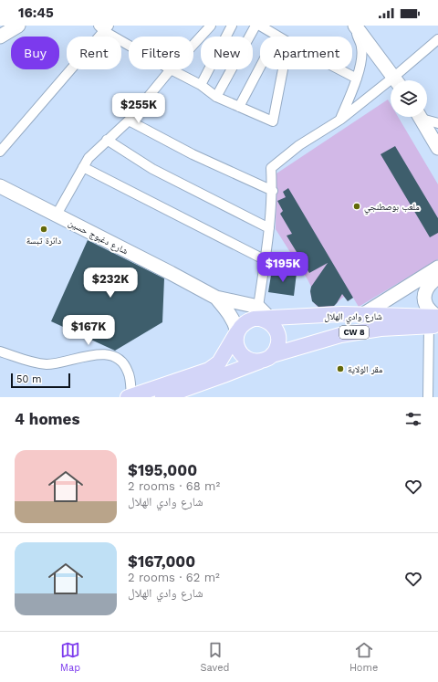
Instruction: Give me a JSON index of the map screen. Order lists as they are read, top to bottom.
{
  "streets": {
    "main road": ["شارع وادي الهلال", "CW 8"],
    "street": ["شارع دغبوج حسين"]
  },
  "places": ["ملعب بوصطنجي", "دائرة تبسة", "مقر الولاية"],
  "scale_bar": "50 m",
  "page": {
    "status": "16:45",
    "chip": [
      "Buy",
      "Rent",
      "Filters",
      "New",
      "Apartment"
    ],
    "price": [
      "$255K",
      "$195K",
      "$232K",
      "$167K"
    ],
    "scale": "50 m",
    "heading": "4 homes",
    "list": [
      {
        "name": "$195,000",
        "note": "2 rooms · 68 m² · شارع وادي الهلال"
      },
      {
        "name": "$167,000",
        "note": "2 rooms · 62 m² · شارع وادي الهلال"
      }
    ],
    "tabs": ["Map", "Saved", "Home"]
  }
}
